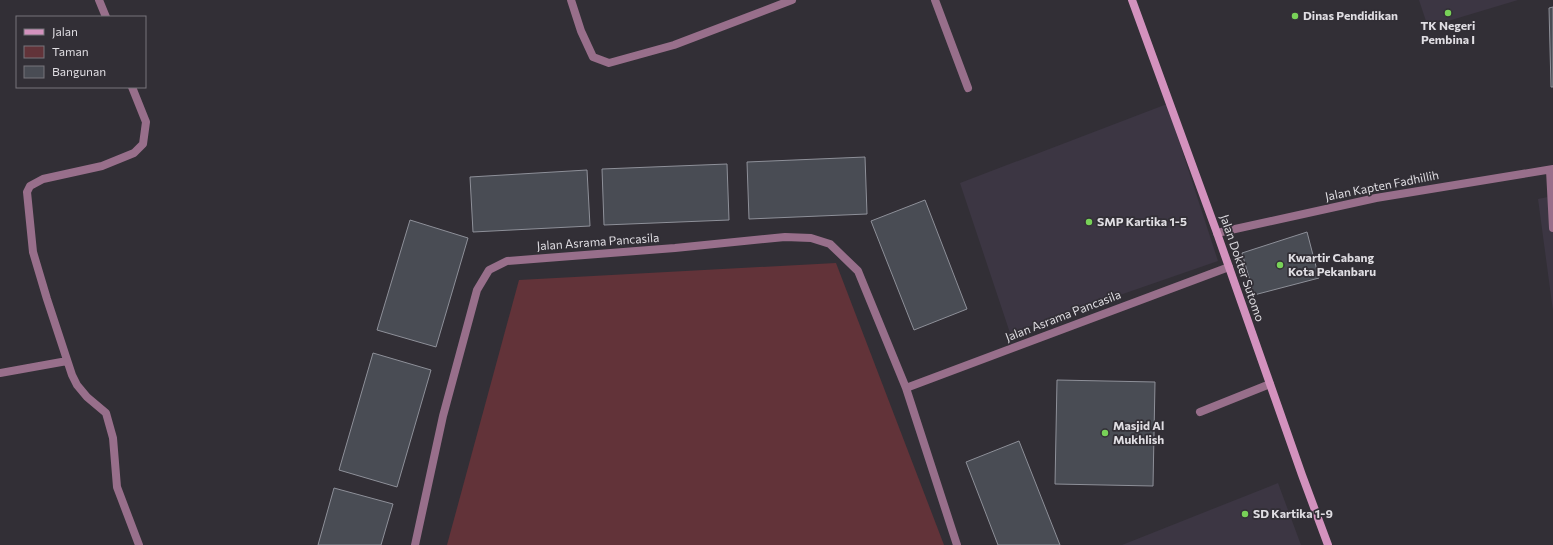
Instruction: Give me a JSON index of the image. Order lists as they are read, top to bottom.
{
  "streets": {
    "main road": ["Jalan Dokter Sutomo"],
    "street": ["Jalan Kapten Fadhillih", "Jalan Asrama Pancasila"]
  },
  "crossings": [
    ["Jalan Kapten Fadhillih", "Jalan Dokter Sutomo"],
    ["Jalan Asrama Pancasila", "Jalan Dokter Sutomo"]
  ],
  "places": [
    "TK Negeri Pembina I",
    "Dinas Pendidikan",
    "SMP Kartika 1-5",
    "Kwartir Cabang Kota Pekanbaru",
    "Masjid Al Mukhlish",
    "SD Kartika 1-9"
  ],
  "legend": ["Jalan", "Taman", "Bangunan"]
}
